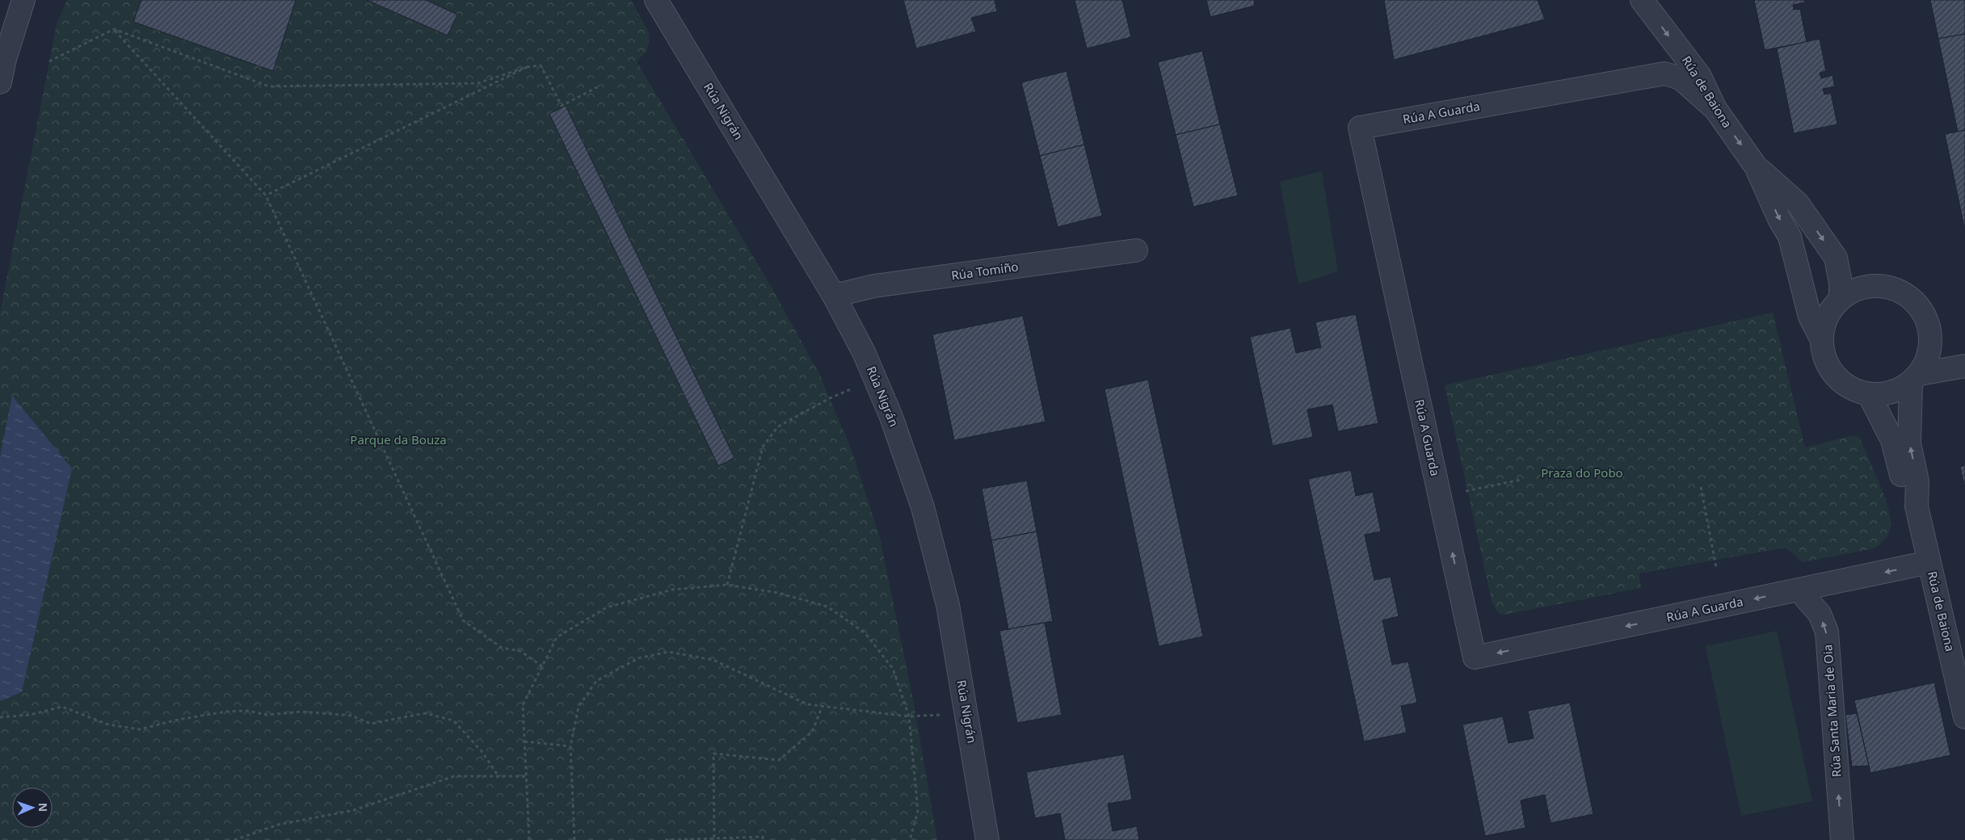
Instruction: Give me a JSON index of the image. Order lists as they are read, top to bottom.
{
  "streets": {
    "street": [
      "Rúa de Baiona",
      "Rúa Nigrán",
      "Rúa A Guarda",
      "Rúa Tomiño",
      "Rúa Santa Maria de Oia"
    ]
  },
  "crossings": [
    ["Rúa de Baiona", "Rúa A Guarda"],
    ["Rúa Nigrán", "Rúa Tomiño"],
    ["Rúa A Guarda", "Rúa Santa Maria de Oia"]
  ],
  "one_way": ["Rúa Santa Maria de Oia"],
  "parks": ["Parque da Bouza", "Praza do Pobo"],
  "north": "right"
}
